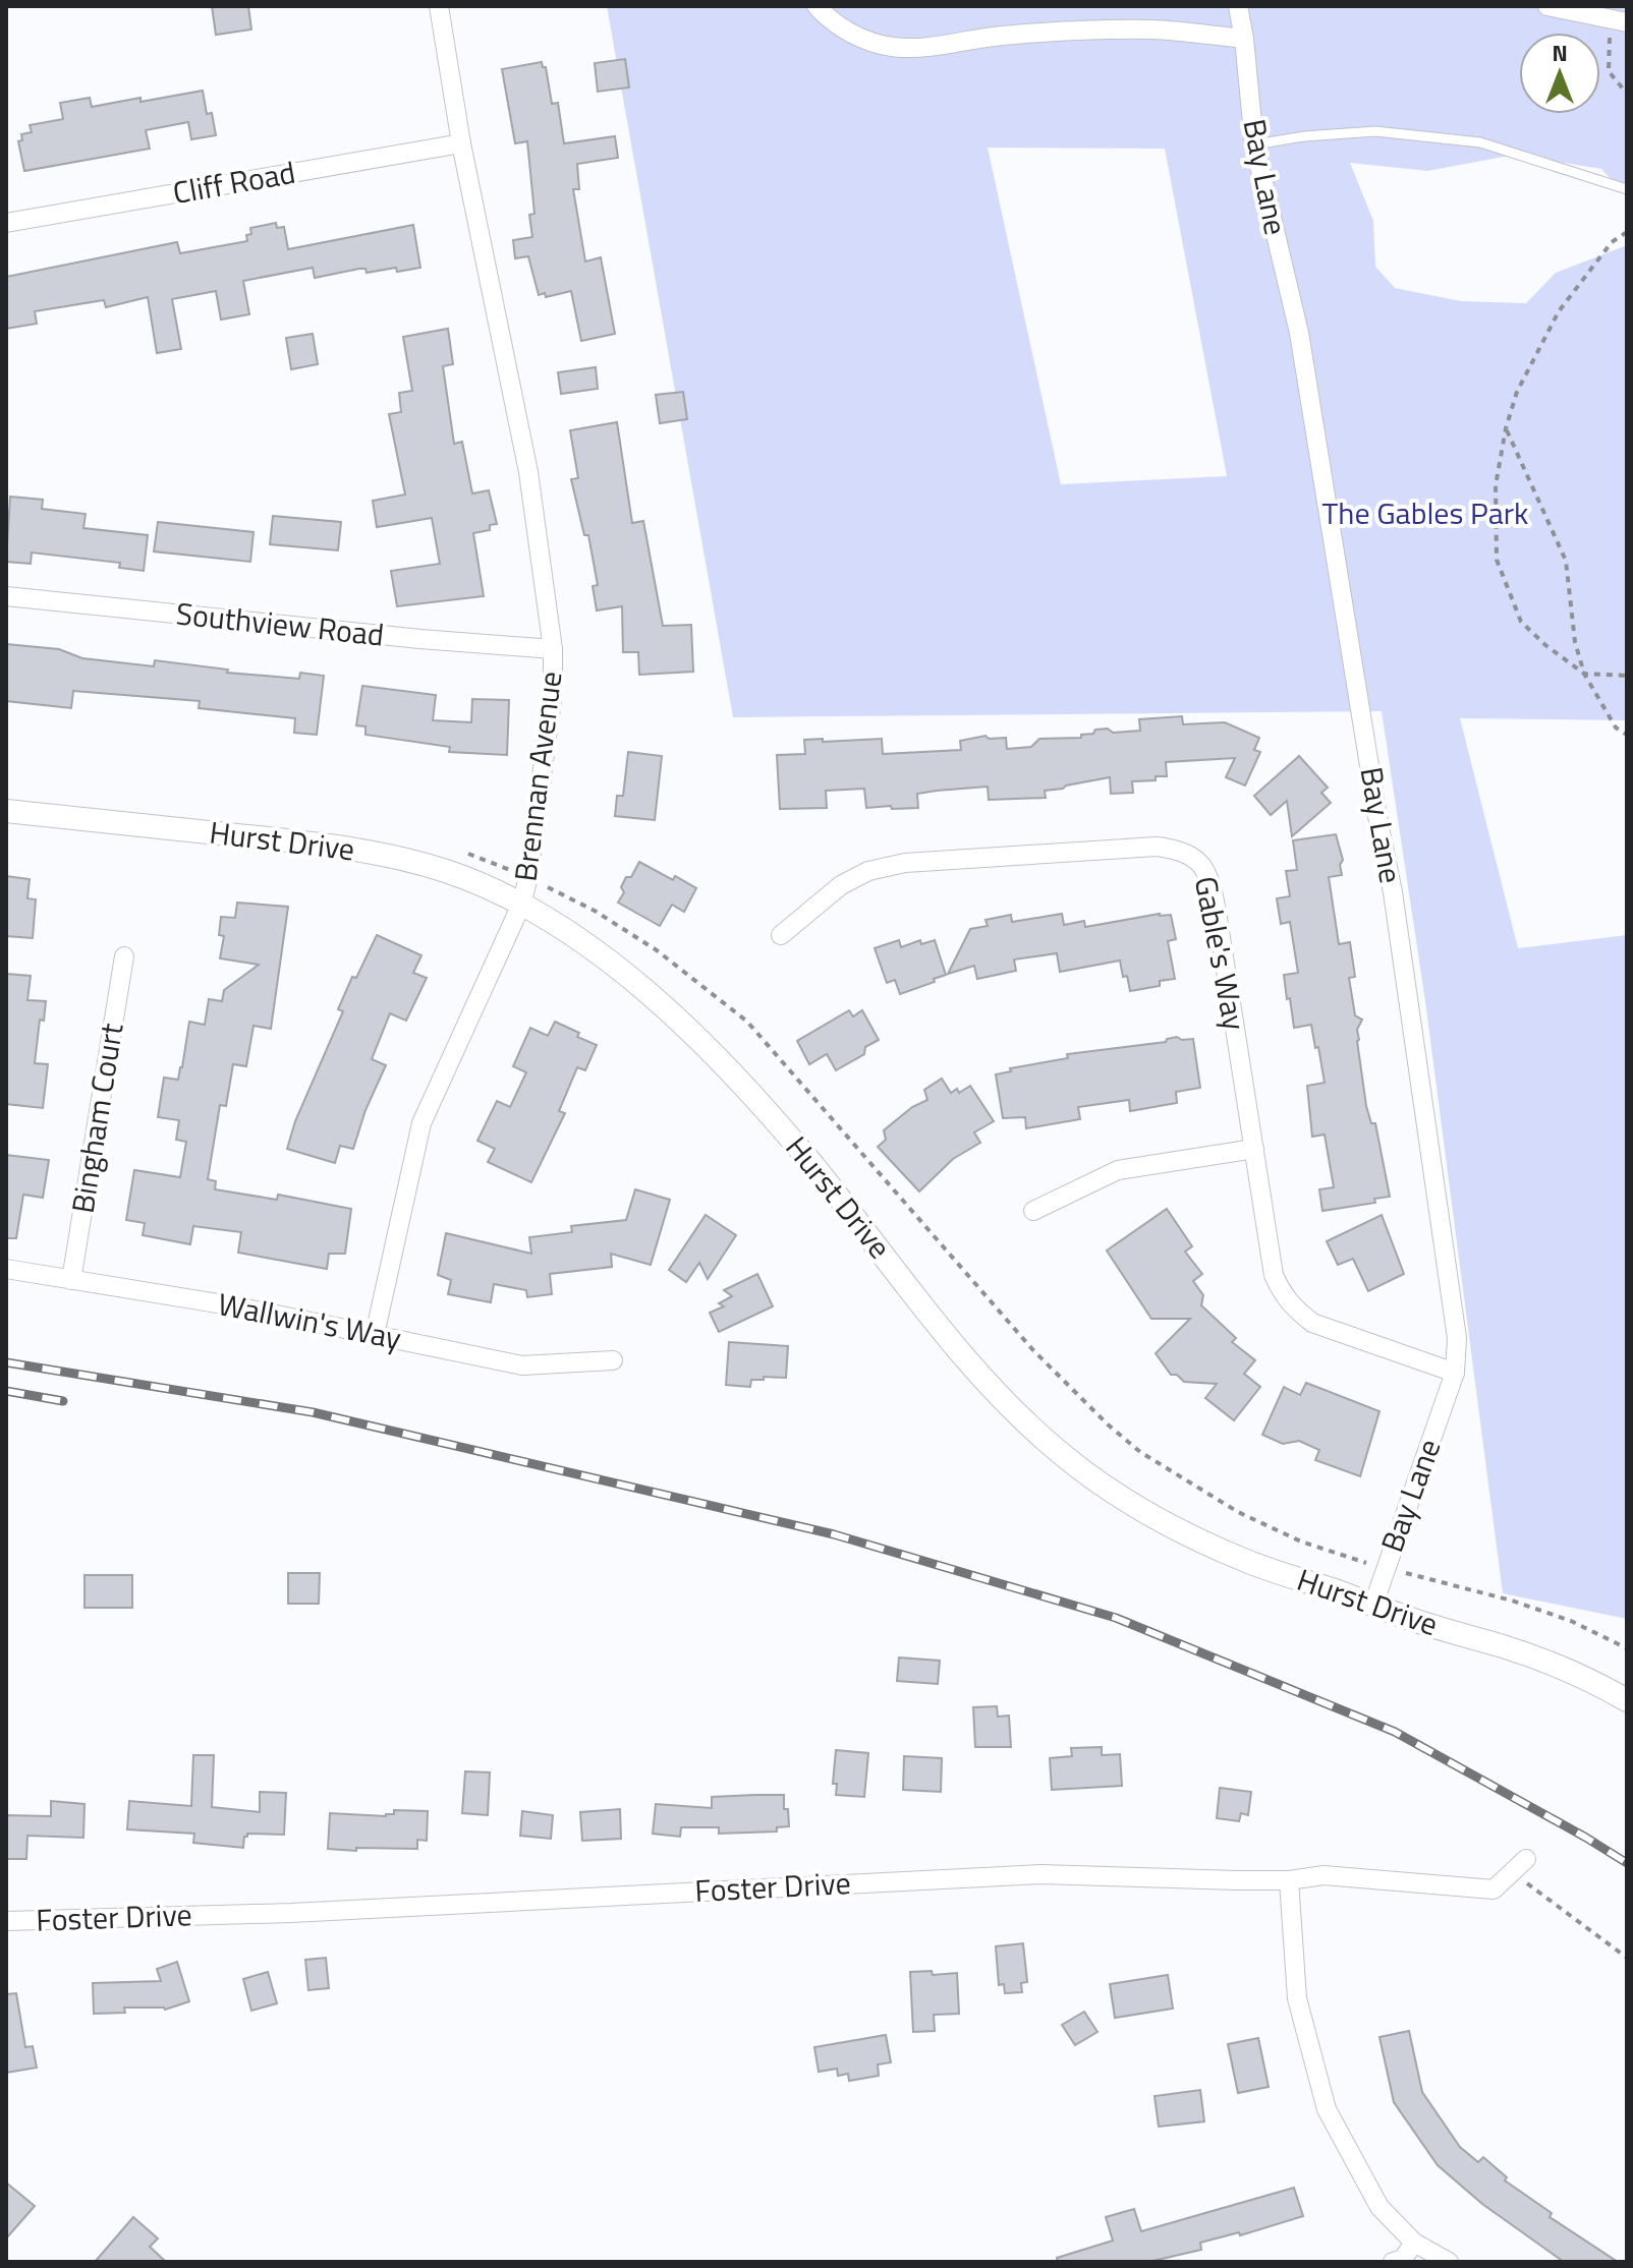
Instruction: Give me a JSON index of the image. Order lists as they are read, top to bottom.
{
  "streets": {
    "street": [
      "Bay Lane",
      "Cliff Road",
      "Southview Road",
      "Brennan Avenue",
      "Hurst Drive",
      "Gable's Way",
      "Bingham Court",
      "Wallwin's Way",
      "Foster Drive"
    ]
  },
  "crossings": [
    ["Bay Lane", "Hurst Drive"],
    ["Bay Lane", "Gable's Way"],
    ["Cliff Road", "Brennan Avenue"],
    ["Southview Road", "Brennan Avenue"],
    ["Brennan Avenue", "Hurst Drive"],
    ["Brennan Avenue", "Wallwin's Way"],
    ["Bingham Court", "Wallwin's Way"]
  ],
  "parks": ["The Gables Park"],
  "north": "top"
}
